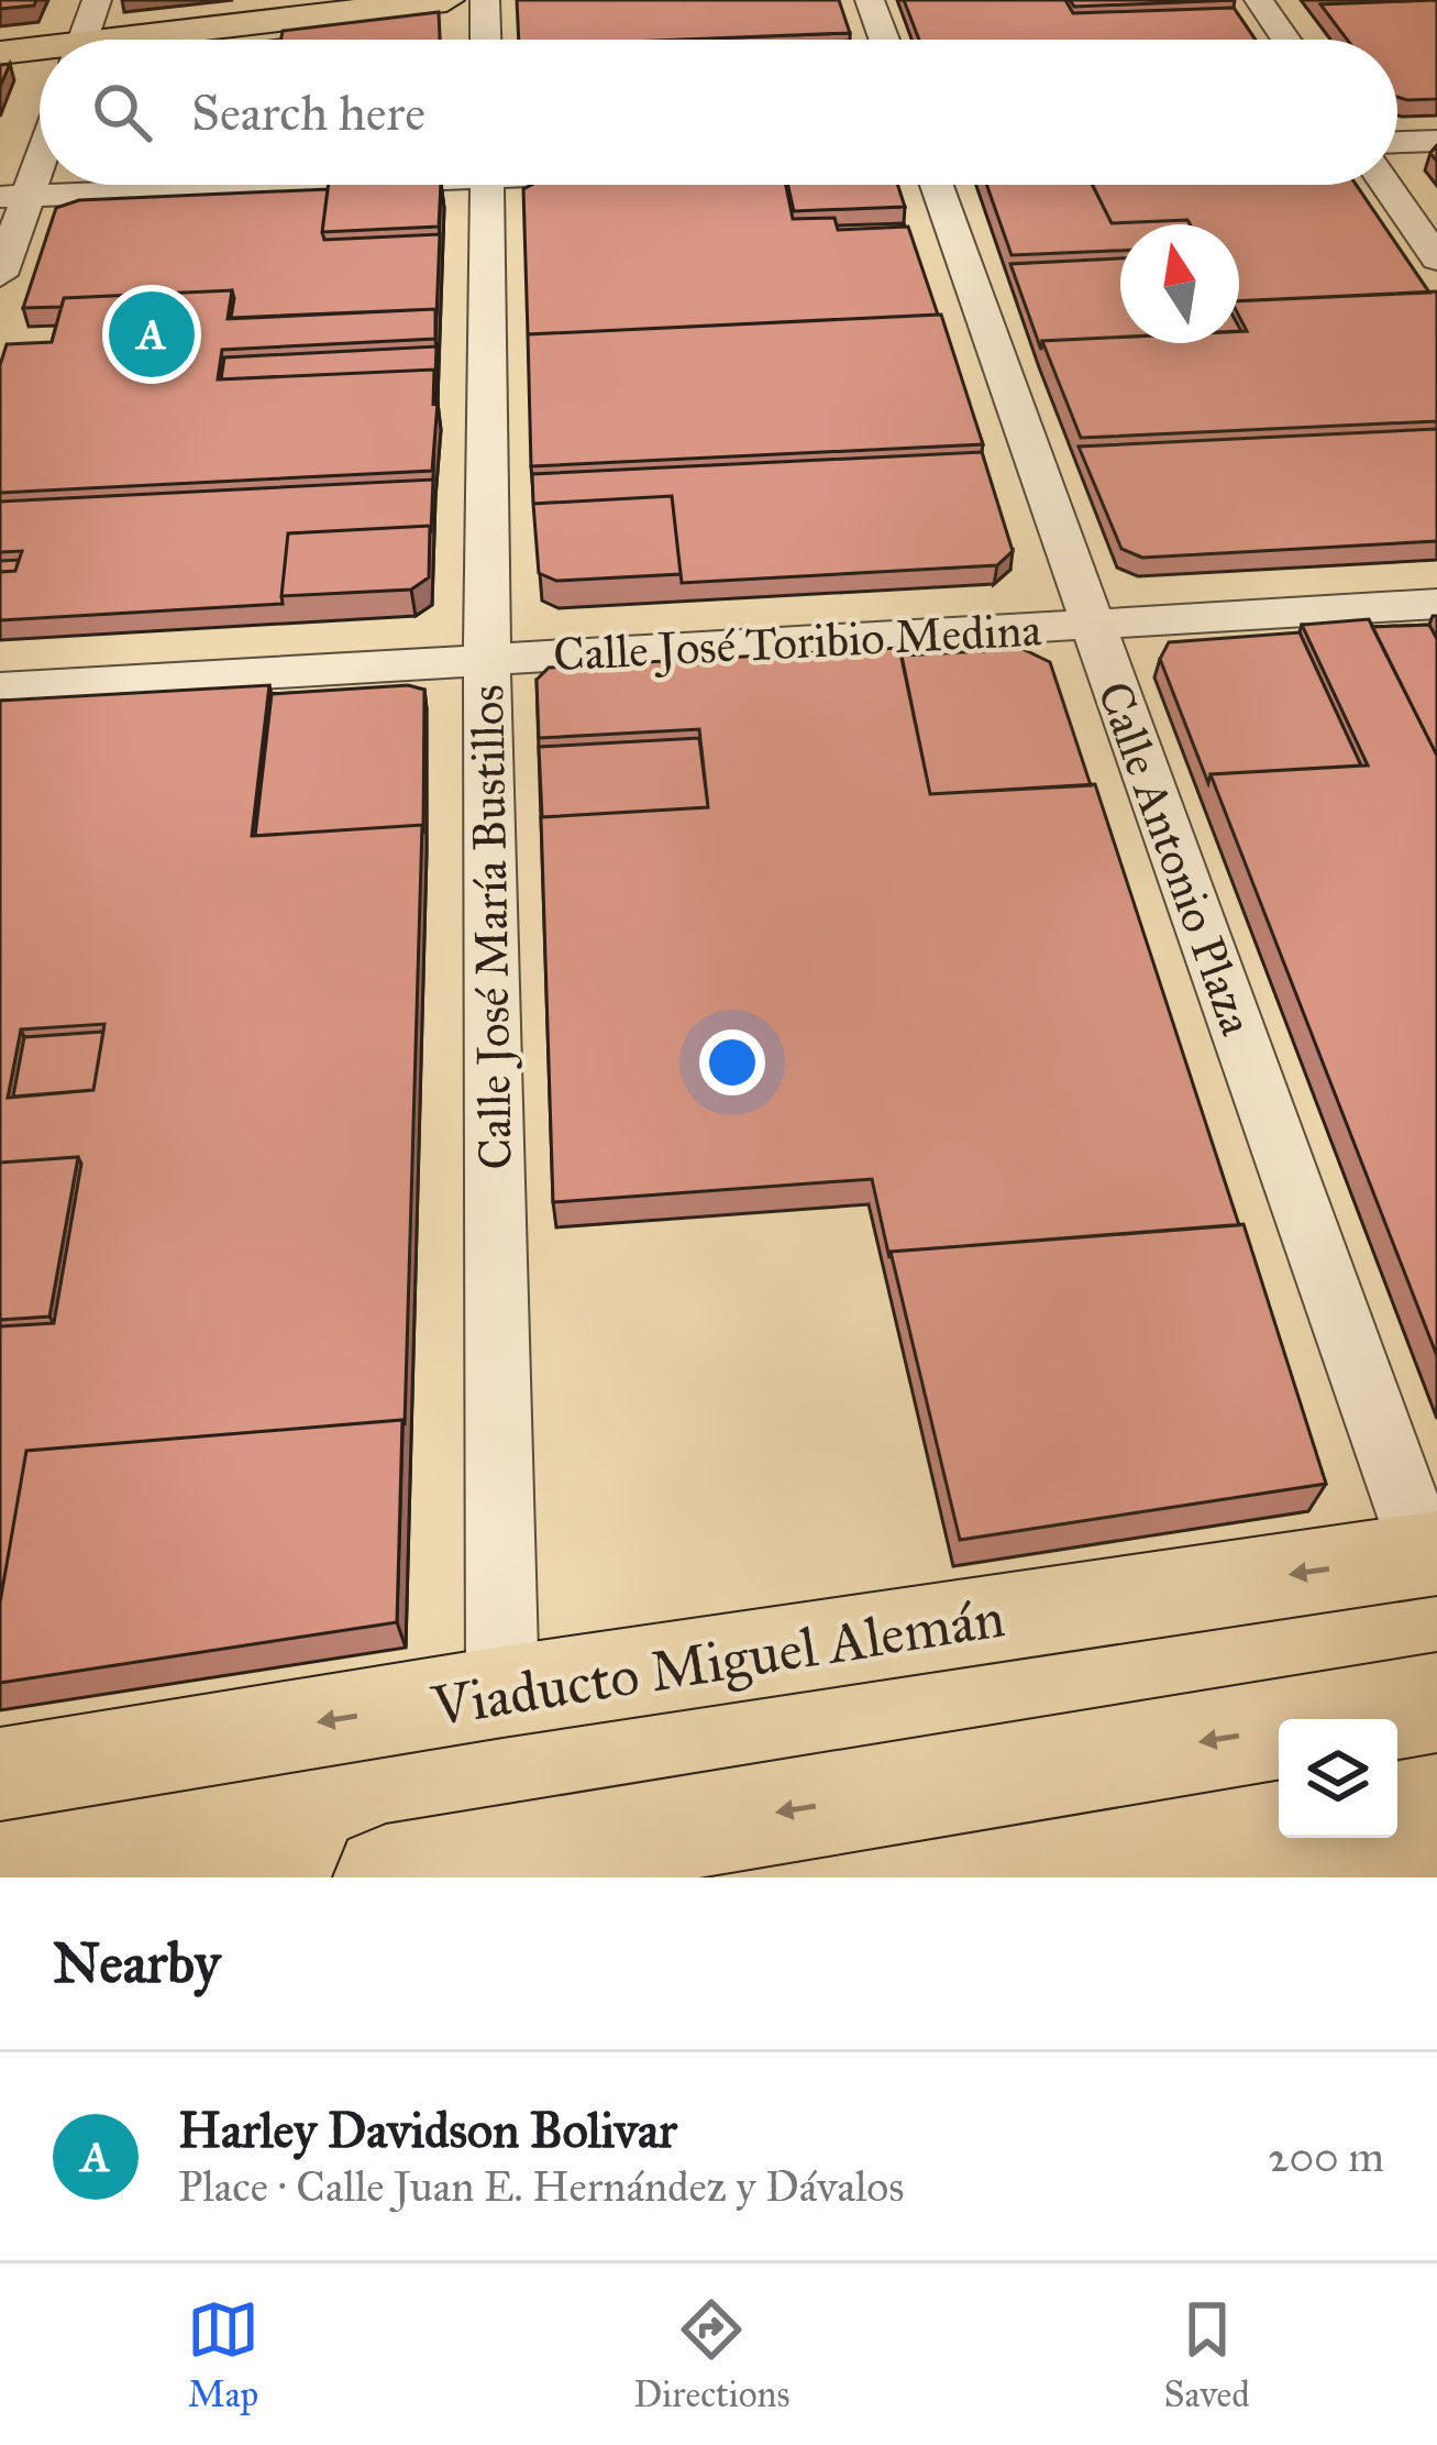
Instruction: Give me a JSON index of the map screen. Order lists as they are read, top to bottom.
{
  "streets": {
    "main road": ["Viaducto Miguel Alemán"],
    "street": ["Calle José Toribio Medina", "Calle Antonio Plaza", "Calle José María Bustillos"]
  },
  "crossings": [
    ["Calle José Toribio Medina", "Calle Antonio Plaza"],
    ["Calle José Toribio Medina", "Calle José María Bustillos"],
    ["Calle Antonio Plaza", "Viaducto Miguel Alemán"],
    ["Calle José María Bustillos", "Viaducto Miguel Alemán"]
  ],
  "one_way": ["Viaducto Miguel Alemán"],
  "north": "top",
  "page": {
    "search": "Search here",
    "pins": "A",
    "heading": "Nearby",
    "list": [
      {
        "mark": "A",
        "name": "Harley Davidson Bolivar",
        "note": "Place · Calle Juan E. Hernández y Dávalos",
        "value": "200 m"
      }
    ],
    "nav": ["Map", "Directions", "Saved"]
  }
}
